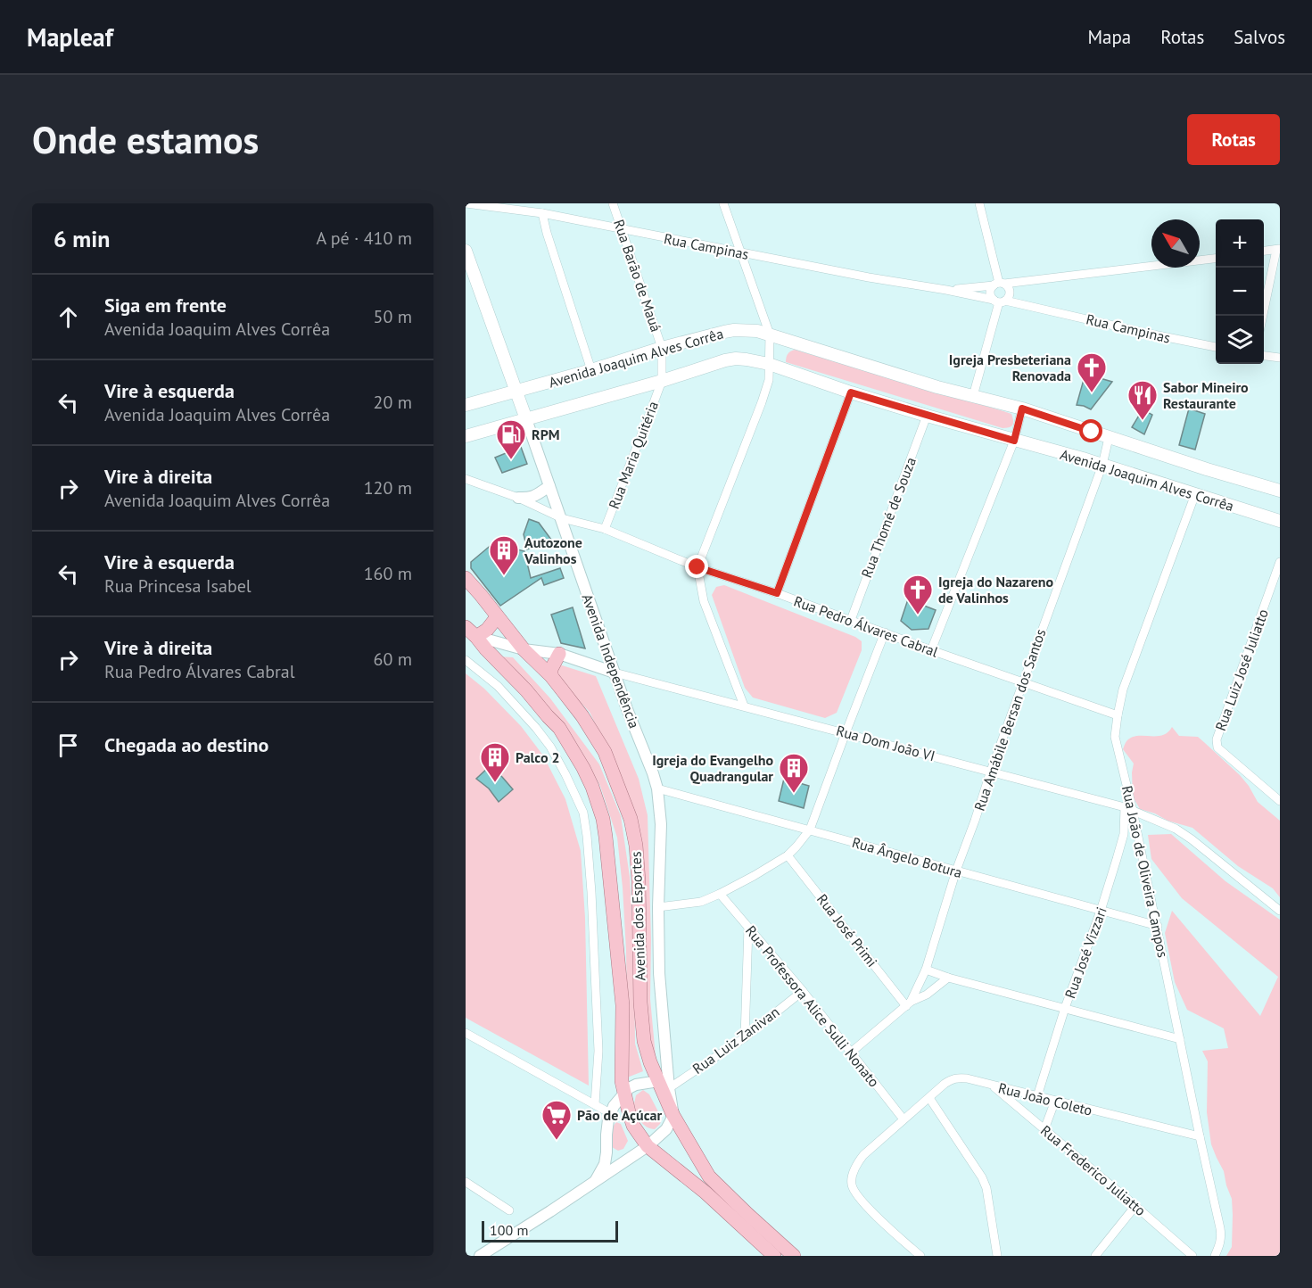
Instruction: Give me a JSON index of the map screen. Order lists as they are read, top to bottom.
{
  "streets": {
    "main road": ["Avenida Joaquim Alves Corrêa", "Avenida Independência", "Avenida dos Esportes"],
    "street": [
      "Rua Campinas",
      "Rua Barão de Mauá",
      "Rua Maria Quitéria",
      "Rua Thomé de Souza",
      "Rua Pedro Álvares Cabral",
      "Rua Luiz José Juliatto",
      "Rua Amábile Bersan dos Santos",
      "Rua Dom João VI",
      "Rua Ângelo Botura",
      "Rua João de Oliveira Campos",
      "Rua José Primi",
      "Rua José Vizzari",
      "Rua Professora Alice Sulli Nonato",
      "Rua Luiz Zanivan",
      "Rua João Coleto",
      "Rua Frederico Juliatto"
    ]
  },
  "crossings": [
    ["Rua Campinas", "Rua Barão de Mauá"],
    ["Rua Barão de Mauá", "Avenida Joaquim Alves Corrêa"],
    ["Rua Barão de Mauá", "Rua Maria Quitéria"],
    ["Avenida Joaquim Alves Corrêa", "Rua Maria Quitéria"],
    ["Avenida Joaquim Alves Corrêa", "Rua Thomé de Souza"],
    ["Avenida Joaquim Alves Corrêa", "Avenida Independência"],
    ["Avenida Joaquim Alves Corrêa", "Rua Amábile Bersan dos Santos"],
    ["Avenida Joaquim Alves Corrêa", "Rua João de Oliveira Campos"],
    ["Rua Maria Quitéria", "Rua Pedro Álvares Cabral"],
    ["Rua Thomé de Souza", "Rua Pedro Álvares Cabral"],
    ["Rua Pedro Álvares Cabral", "Avenida Independência"],
    ["Rua Pedro Álvares Cabral", "Rua Amábile Bersan dos Santos"],
    ["Rua Pedro Álvares Cabral", "Rua João de Oliveira Campos"],
    ["Avenida Independência", "Rua Dom João VI"],
    ["Avenida Independência", "Rua Ângelo Botura"],
    ["Avenida Independência", "Avenida dos Esportes"],
    ["Avenida Independência", "Rua Luiz Zanivan"],
    ["Rua Amábile Bersan dos Santos", "Rua Dom João VI"],
    ["Rua Amábile Bersan dos Santos", "Rua Ângelo Botura"],
    ["Rua Amábile Bersan dos Santos", "Rua José Primi"],
    ["Rua Dom João VI", "Rua João de Oliveira Campos"],
    ["Rua Dom João VI", "Avenida dos Esportes"],
    ["Rua Dom João VI", "Rua José Vizzari"],
    ["Rua Ângelo Botura", "Rua João de Oliveira Campos"],
    ["Rua Ângelo Botura", "Rua José Vizzari"],
    ["Rua João de Oliveira Campos", "Rua José Vizzari"],
    ["Rua João de Oliveira Campos", "Rua João Coleto"],
    ["Avenida dos Esportes", "Rua Luiz Zanivan"],
    ["Rua José Vizzari", "Rua João Coleto"],
    ["Rua Professora Alice Sulli Nonato", "Rua Luiz Zanivan"],
    ["Rua Professora Alice Sulli Nonato", "Rua João Coleto"],
    ["Rua João Coleto", "Rua Frederico Juliatto"]
  ],
  "places": {
    "church": ["Igreja Presbeteriana Renovada", "Igreja do Nazareno de Valinhos"],
    "restaurant": ["Sabor Mineiro Restaurante"],
    "fuel station": ["RPM"],
    "building": ["Autozone Valinhos", "Palco 2", "Igreja do Evangelho Quadrangular"],
    "supermarket": ["Pão de Açúcar"]
  },
  "scale_bar": "100 m",
  "north": "top left",
  "page": {
    "header": "Mapleaf",
    "nav": ["Mapa", "Rotas", "Salvos"],
    "buttons": "Rotas",
    "title": "Onde estamos",
    "heading": ["6 min", "A pé · 410 m"],
    "map_buttons": ["+", "−"],
    "list": [
      ["Siga em frente", "Avenida Joaquim Alves Corrêa", "50 m"],
      ["Vire à esquerda", "Avenida Joaquim Alves Corrêa", "20 m"],
      ["Vire à direita", "Avenida Joaquim Alves Corrêa", "120 m"],
      ["Vire à esquerda", "Rua Princesa Isabel", "160 m"],
      ["Vire à direita", "Rua Pedro Álvares Cabral", "60 m"],
      "Chegada ao destino"
    ],
    "scale": "100 m"
  }
}
